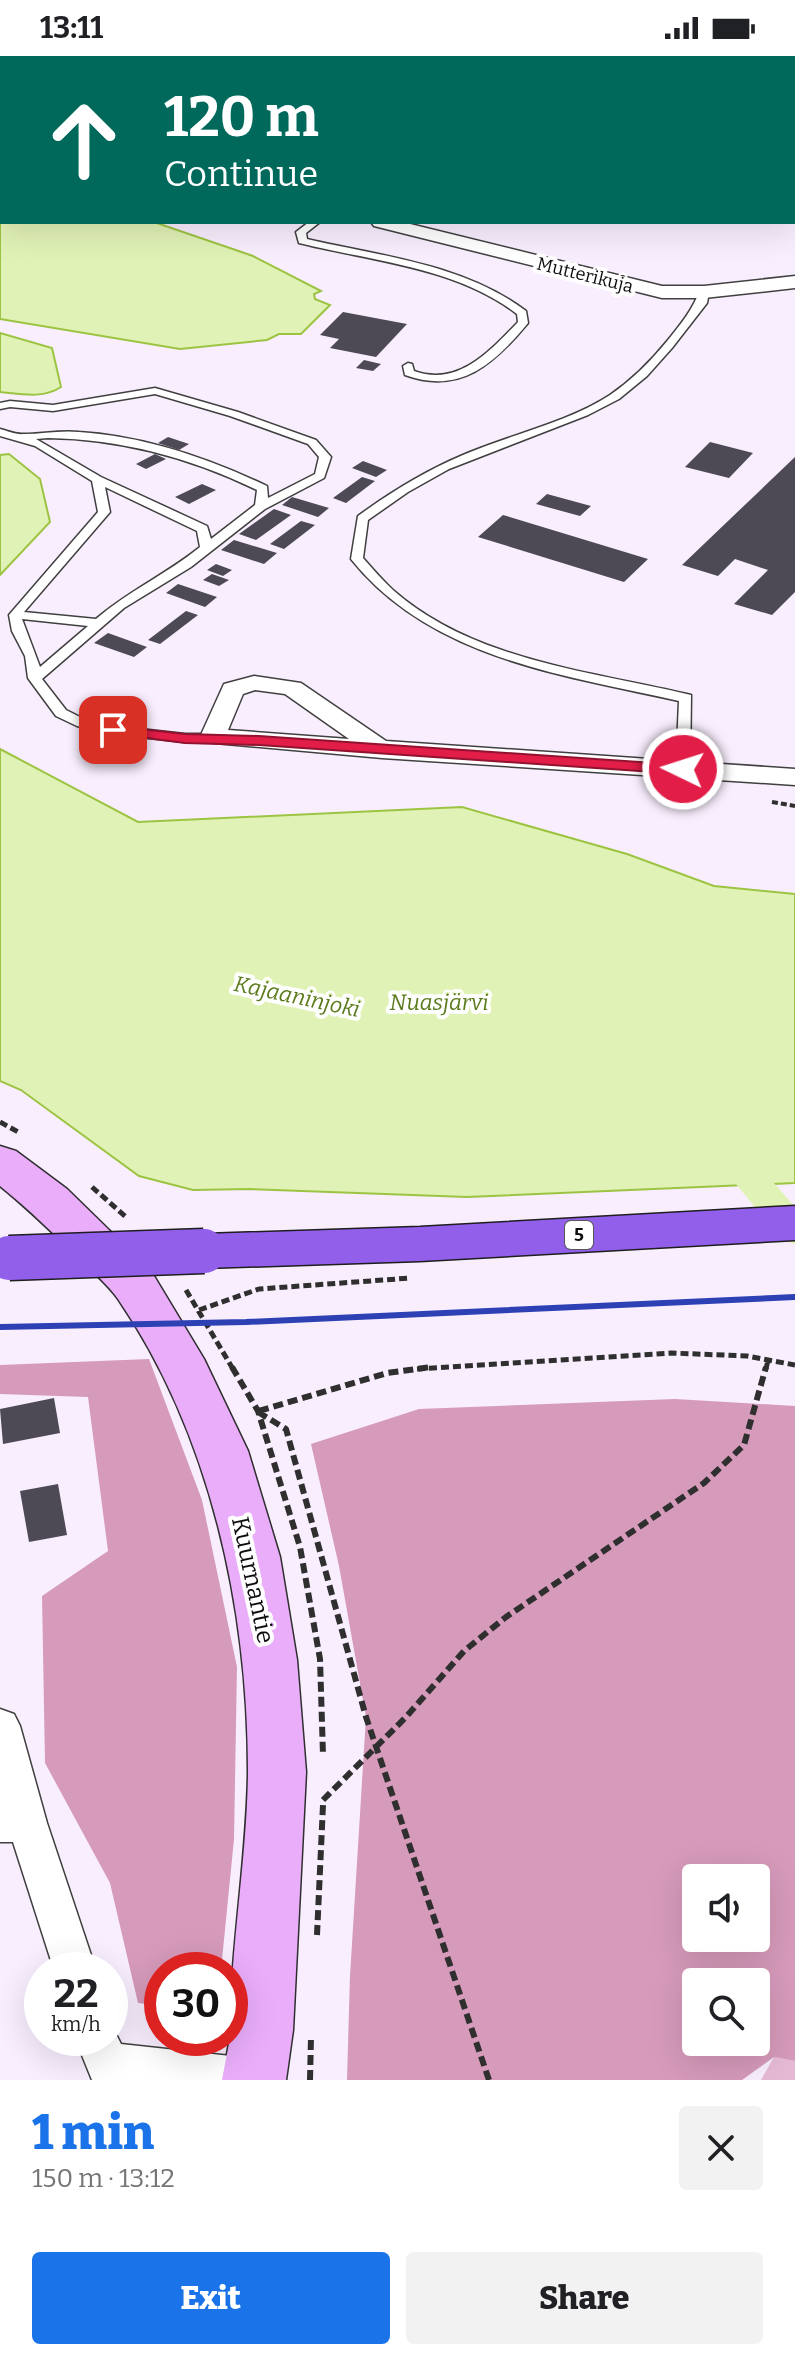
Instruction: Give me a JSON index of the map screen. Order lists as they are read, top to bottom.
{
  "streets": {
    "highway": ["5"],
    "street": ["Mutterikuja", "Kuurnantie"]
  },
  "water": ["Kajaaninjoki", "Nuasjärvi"],
  "page": {
    "status": "13:11",
    "turn": ["120 m", "Continue"],
    "speed": "22 km/h",
    "limit": "30",
    "heading": ["1 min", "150 m · 13:12"],
    "buttons": ["Exit", "Share"]
  }
}
